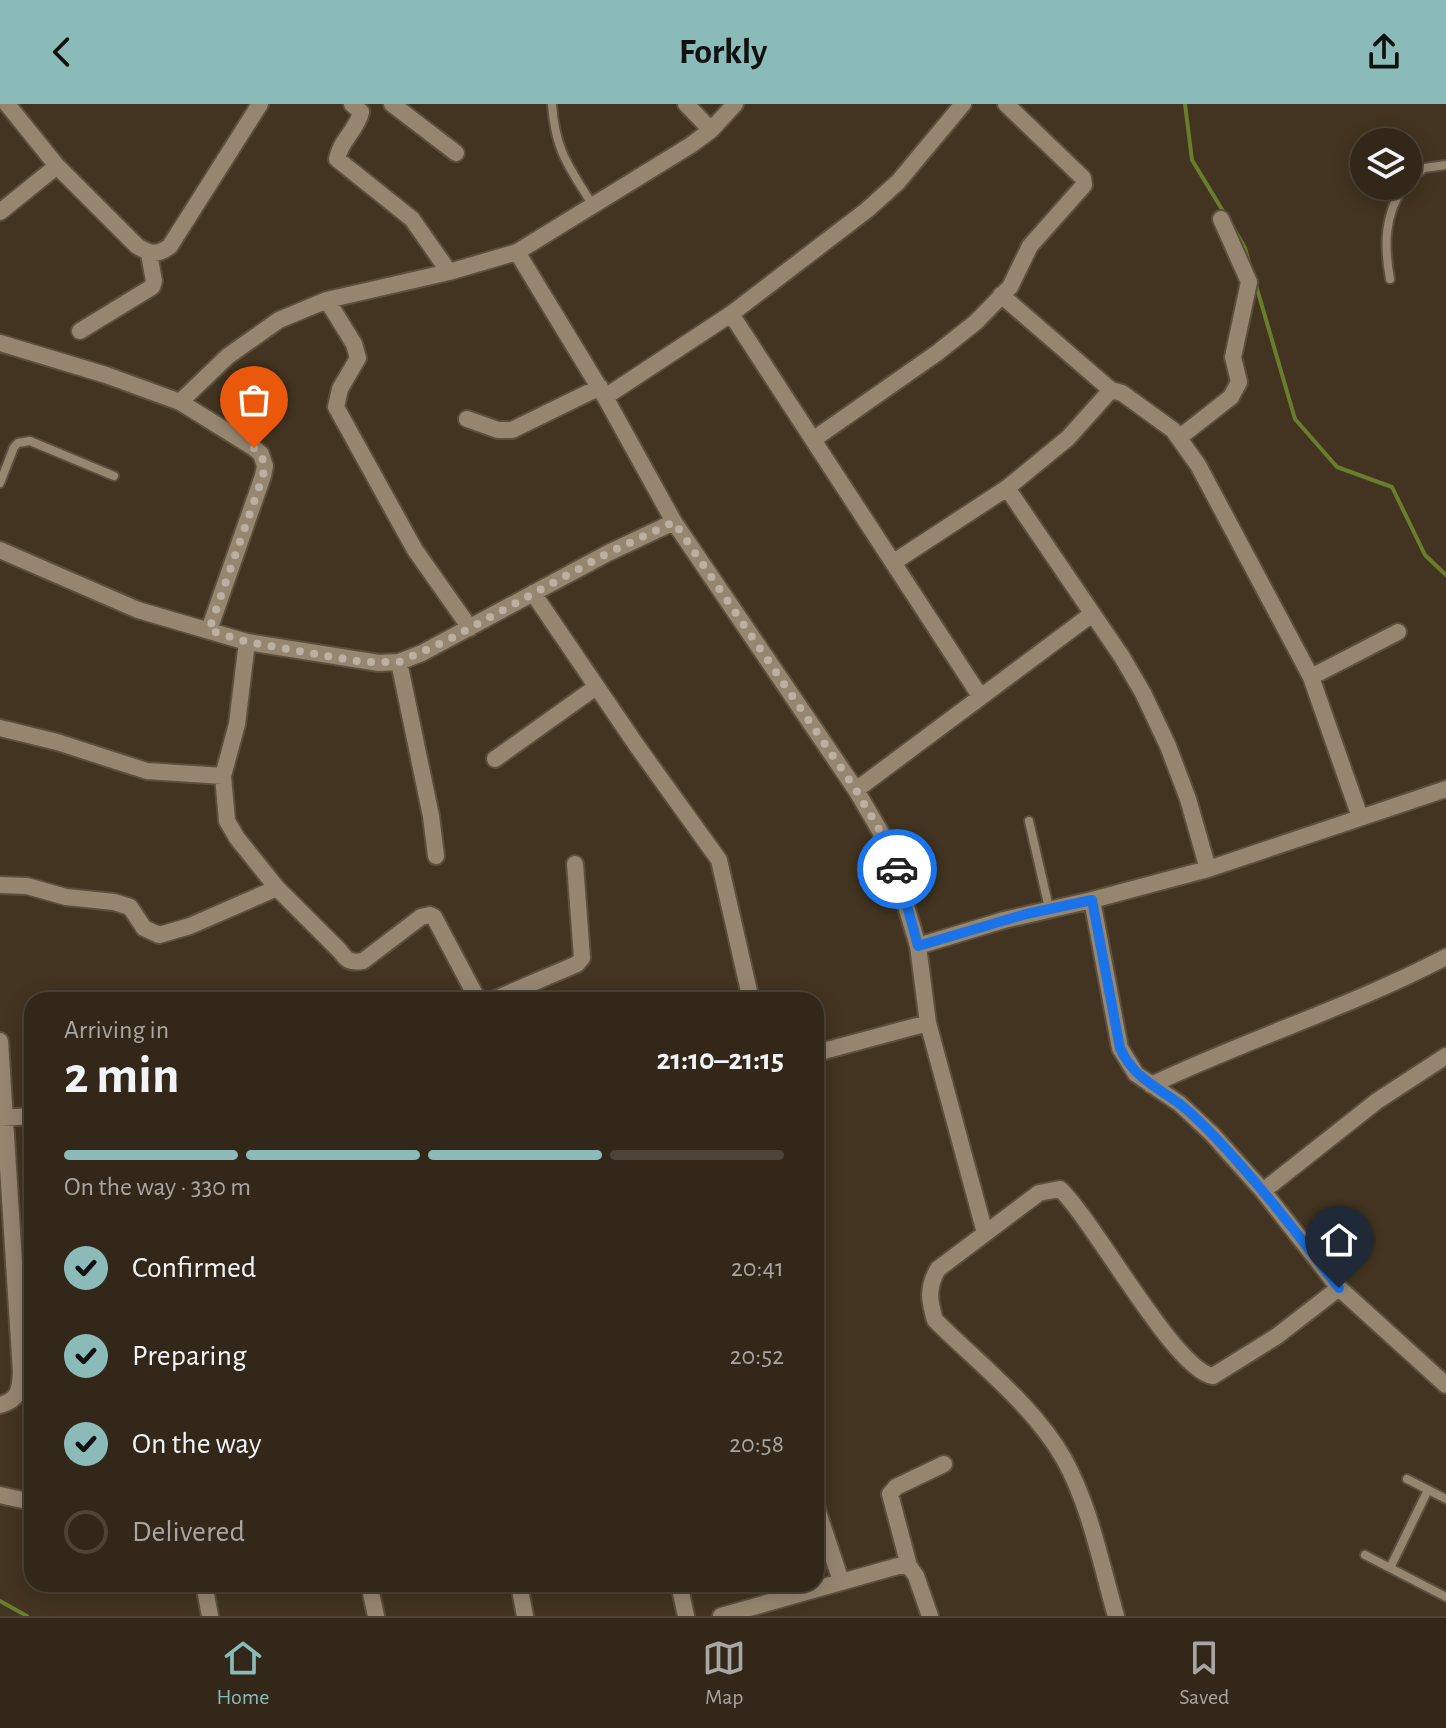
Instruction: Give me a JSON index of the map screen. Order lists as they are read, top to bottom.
{
  "page": {
    "header": "Forkly",
    "heading": ["2 min", "Arriving in", "21:10–21:15"],
    "bar": "On the way · 330 m",
    "list": [
      ["Confirmed", "20:41"],
      ["Preparing", "20:52"],
      ["On the way", "20:58"],
      "Delivered"
    ],
    "tabs": ["Home", "Map", "Saved"]
  }
}
